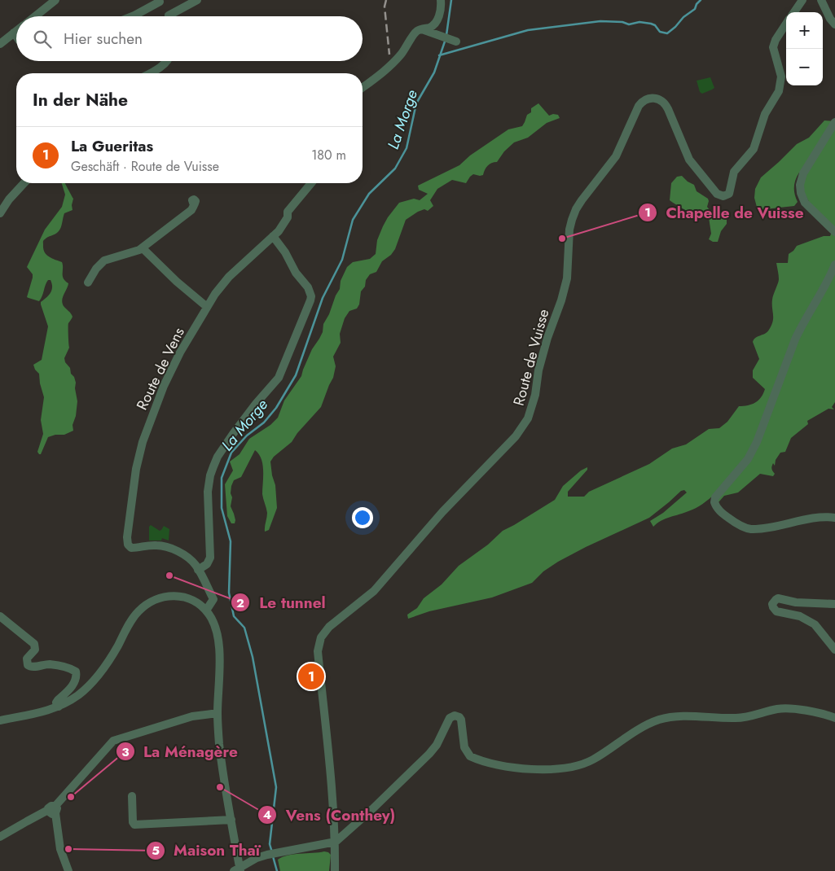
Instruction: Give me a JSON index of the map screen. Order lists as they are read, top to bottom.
{
  "streets": {
    "street": ["Route de Vuisse", "Route de Vens"]
  },
  "water": ["La Morge"],
  "places": [
    "Chapelle de Vuisse",
    "Le tunnel",
    "Vens (Conthey)",
    "La Ménagère",
    "Maison Thaï"
  ],
  "page": {
    "map_buttons": ["+", "−"],
    "search": "Hier suchen",
    "heading": "In der Nähe",
    "list": [
      {
        "mark": "1",
        "name": "La Gueritas",
        "note": "Geschäft · Route de Vuisse",
        "value": "180 m"
      }
    ],
    "pins": "1"
  }
}
